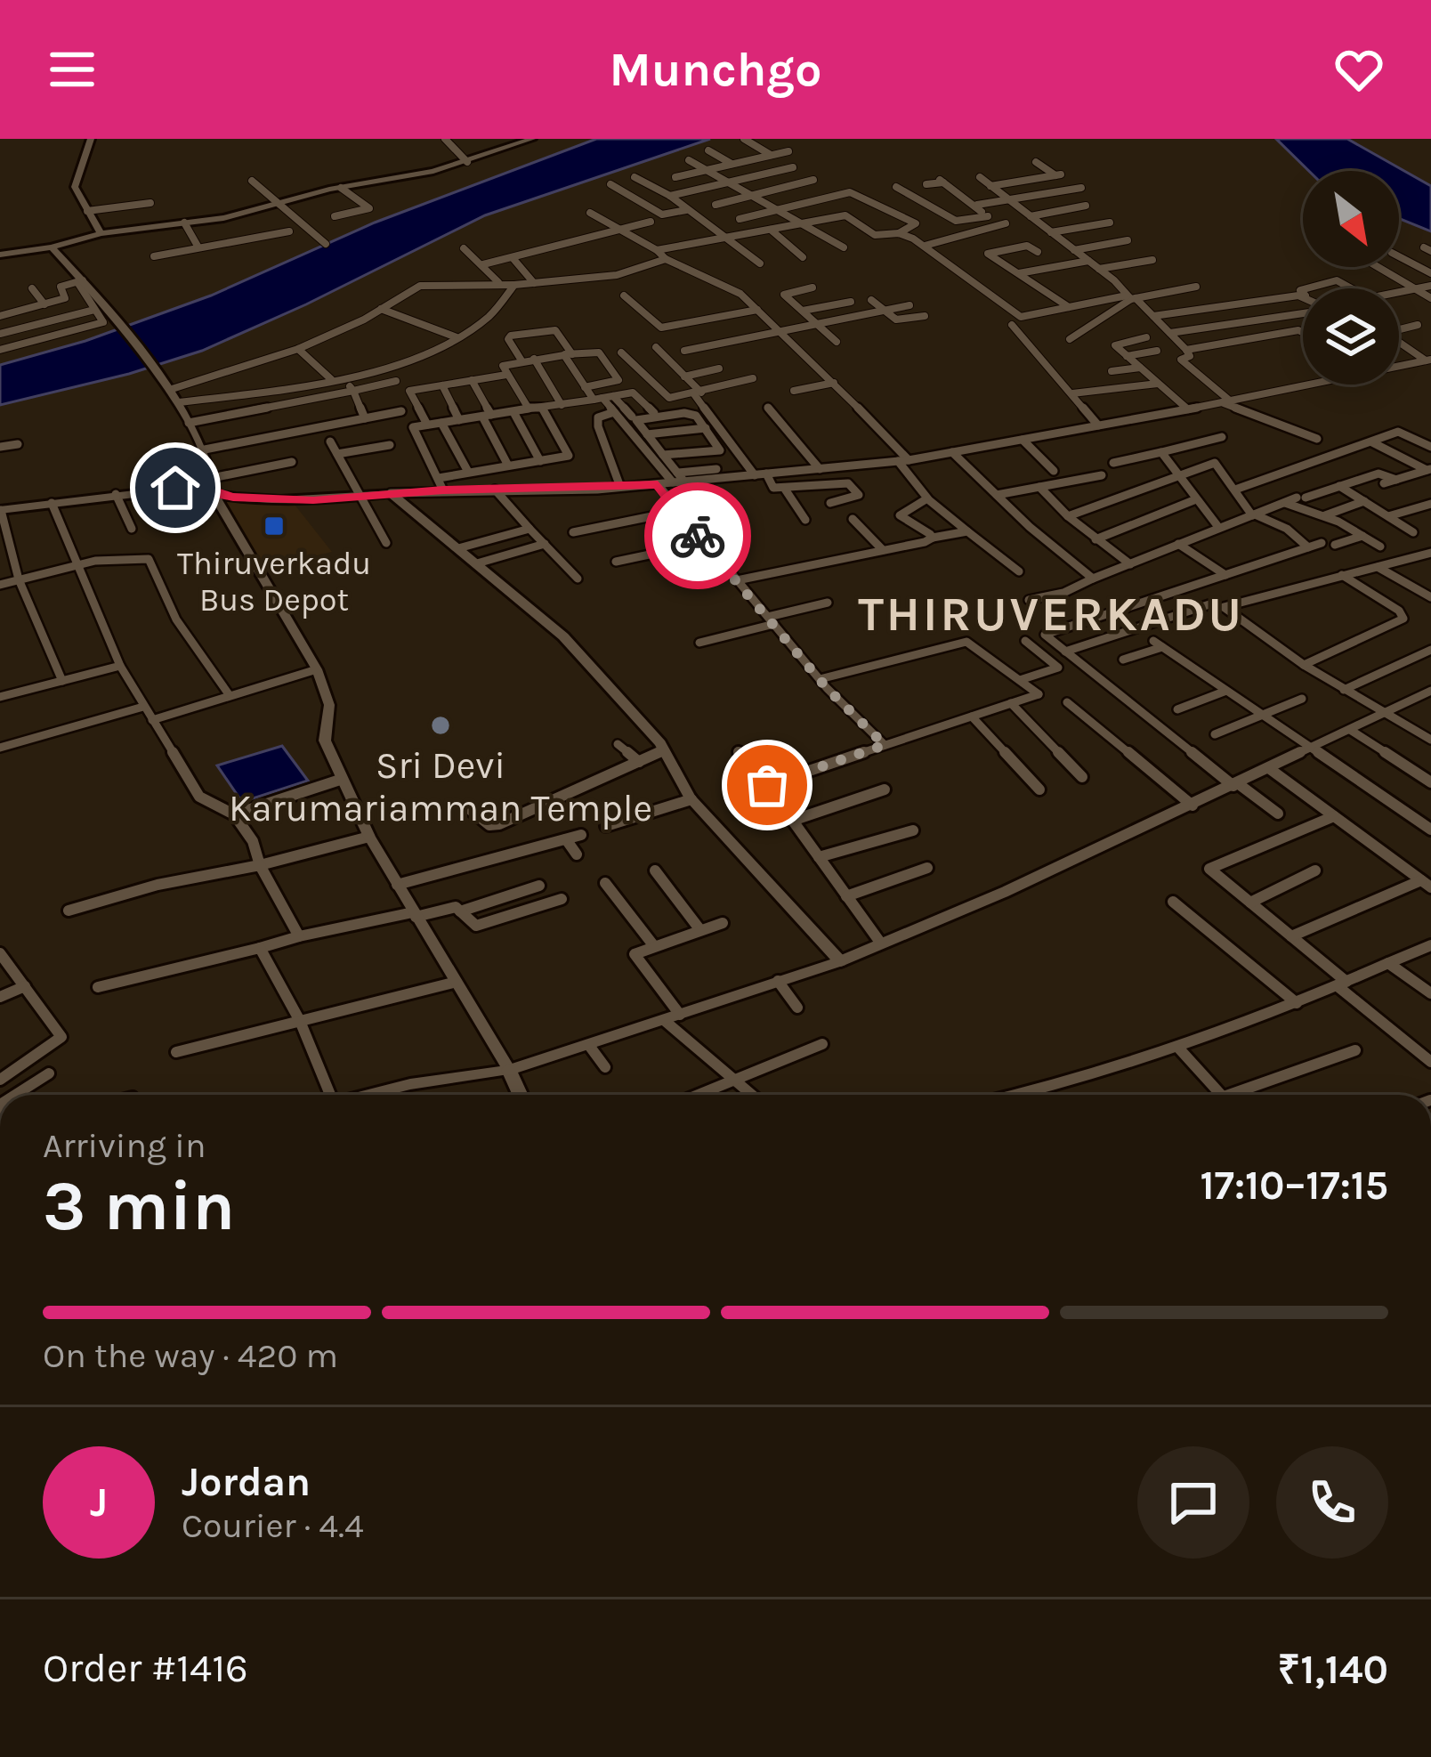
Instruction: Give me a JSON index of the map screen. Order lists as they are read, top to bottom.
{
  "districts": ["THIRUVERKADU"],
  "places": {
    "transit": ["Thiruverkadu Bus Depot"],
    "other": ["Sri Devi Karumariamman Temple"]
  },
  "north": "bottom right",
  "page": {
    "header": "Munchgo",
    "heading": ["3 min", "Arriving in", "17:10–17:15"],
    "panel": [
      "Jordan",
      "Courier · 4.4",
      "Order #1416",
      "₹1,140"
    ],
    "bar": "On the way · 420 m",
    "round": "J"
  }
}
